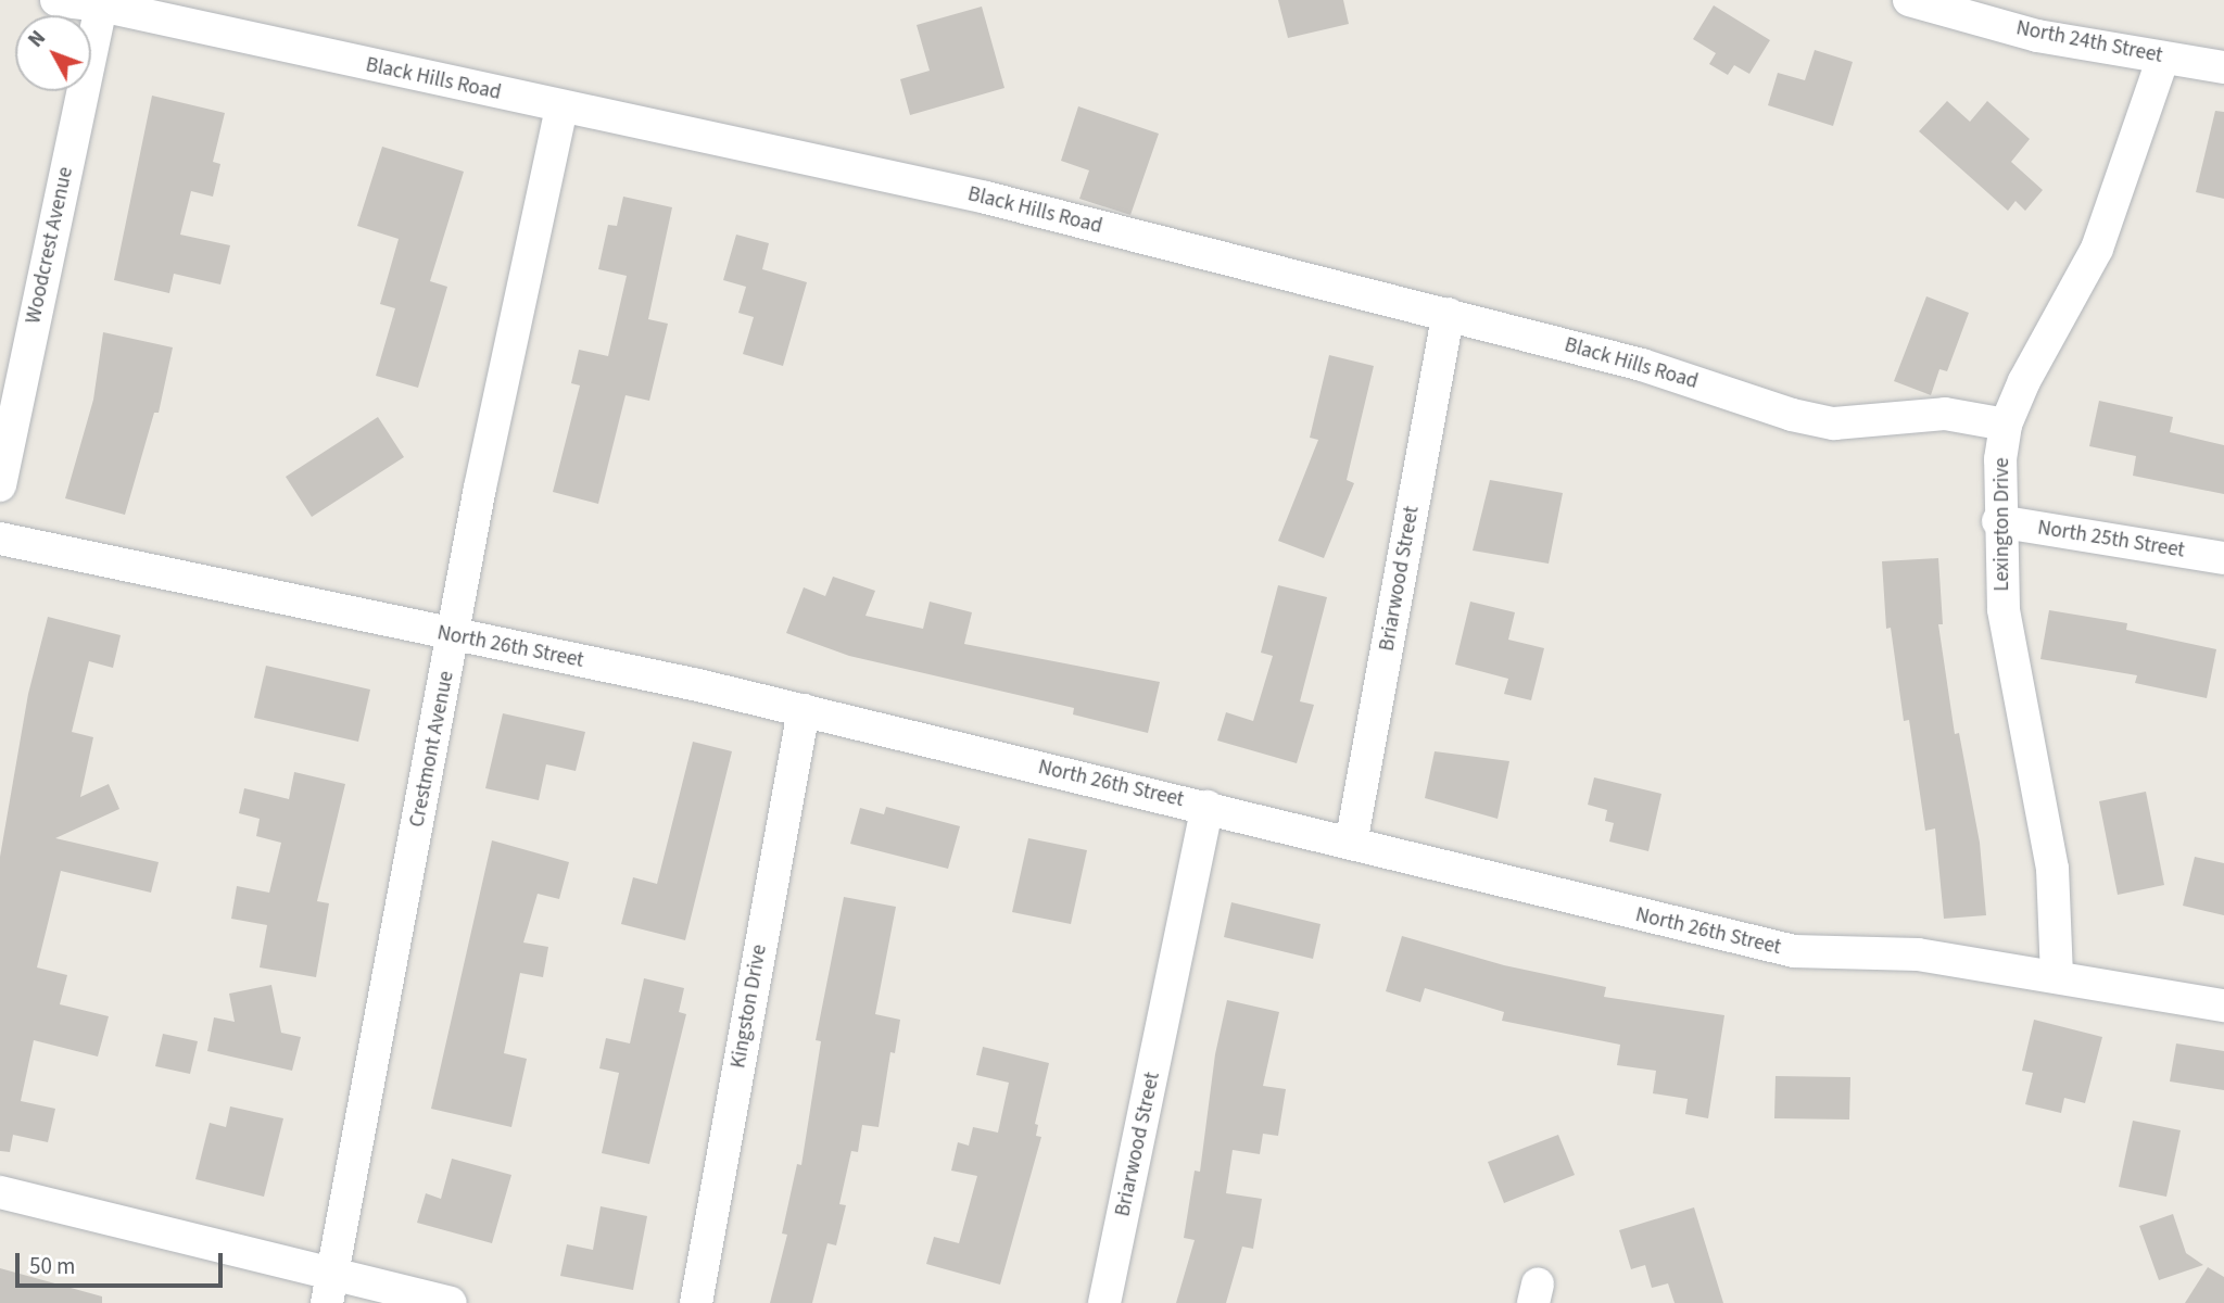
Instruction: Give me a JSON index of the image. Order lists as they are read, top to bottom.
{
  "streets": {
    "street": [
      "North 24th Street",
      "Black Hills Road",
      "Woodcrest Avenue",
      "Lexington Drive",
      "North 25th Street",
      "Briarwood Street",
      "North 26th Street",
      "Crestmont Avenue",
      "Kingston Drive"
    ]
  },
  "crossings": [
    ["North 24th Street", "Lexington Drive"],
    ["Black Hills Road", "Woodcrest Avenue"],
    ["Black Hills Road", "Lexington Drive"],
    ["Black Hills Road", "Briarwood Street"],
    ["Black Hills Road", "Crestmont Avenue"],
    ["Lexington Drive", "North 25th Street"],
    ["Lexington Drive", "North 26th Street"],
    ["Briarwood Street", "North 26th Street"],
    ["North 26th Street", "Crestmont Avenue"],
    ["North 26th Street", "Kingston Drive"]
  ],
  "scale_bar": "50 m",
  "north": "top left"
}
